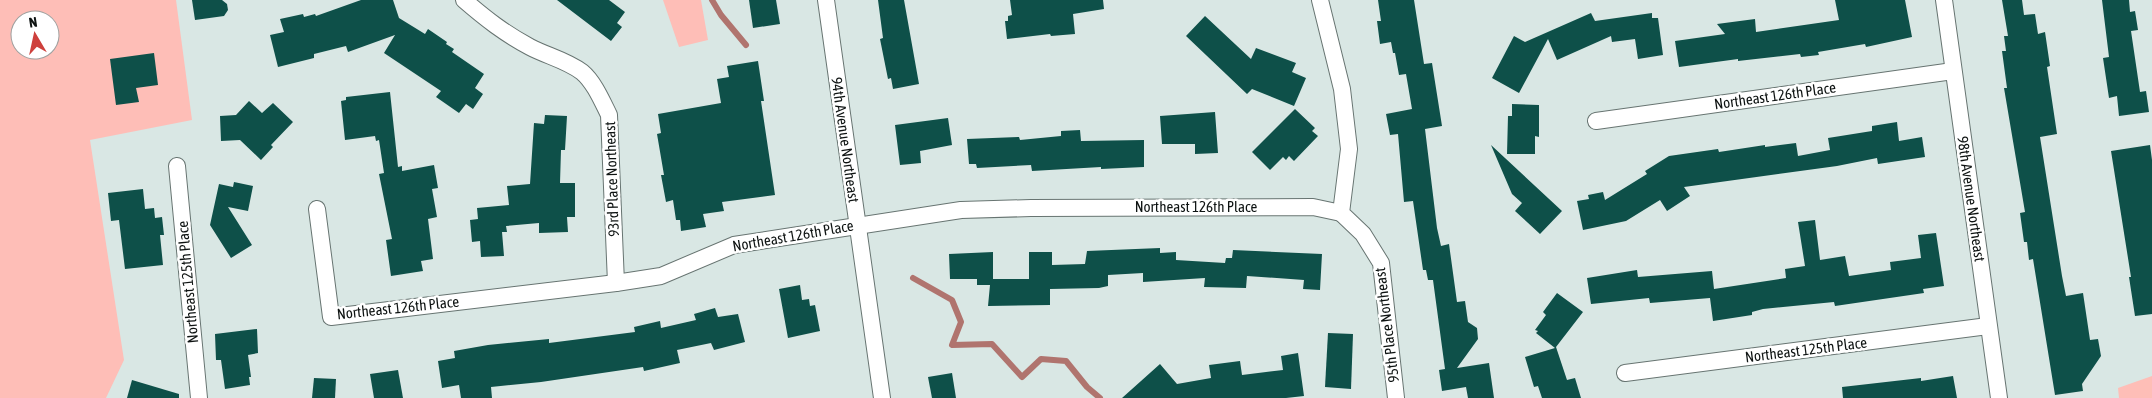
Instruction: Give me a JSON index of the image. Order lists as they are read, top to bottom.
{
  "streets": {
    "street": [
      "Northeast 126th Place",
      "94th Avenue Northeast",
      "93rd Place Northeast",
      "98th Avenue Northeast",
      "Northeast 125th Place",
      "95th Place Northeast"
    ]
  },
  "crossings": [
    ["Northeast 126th Place", "94th Avenue Northeast"],
    ["Northeast 126th Place", "93rd Place Northeast"],
    ["Northeast 126th Place", "98th Avenue Northeast"],
    ["Northeast 126th Place", "95th Place Northeast"],
    ["98th Avenue Northeast", "Northeast 125th Place"]
  ],
  "north": "top"
}
